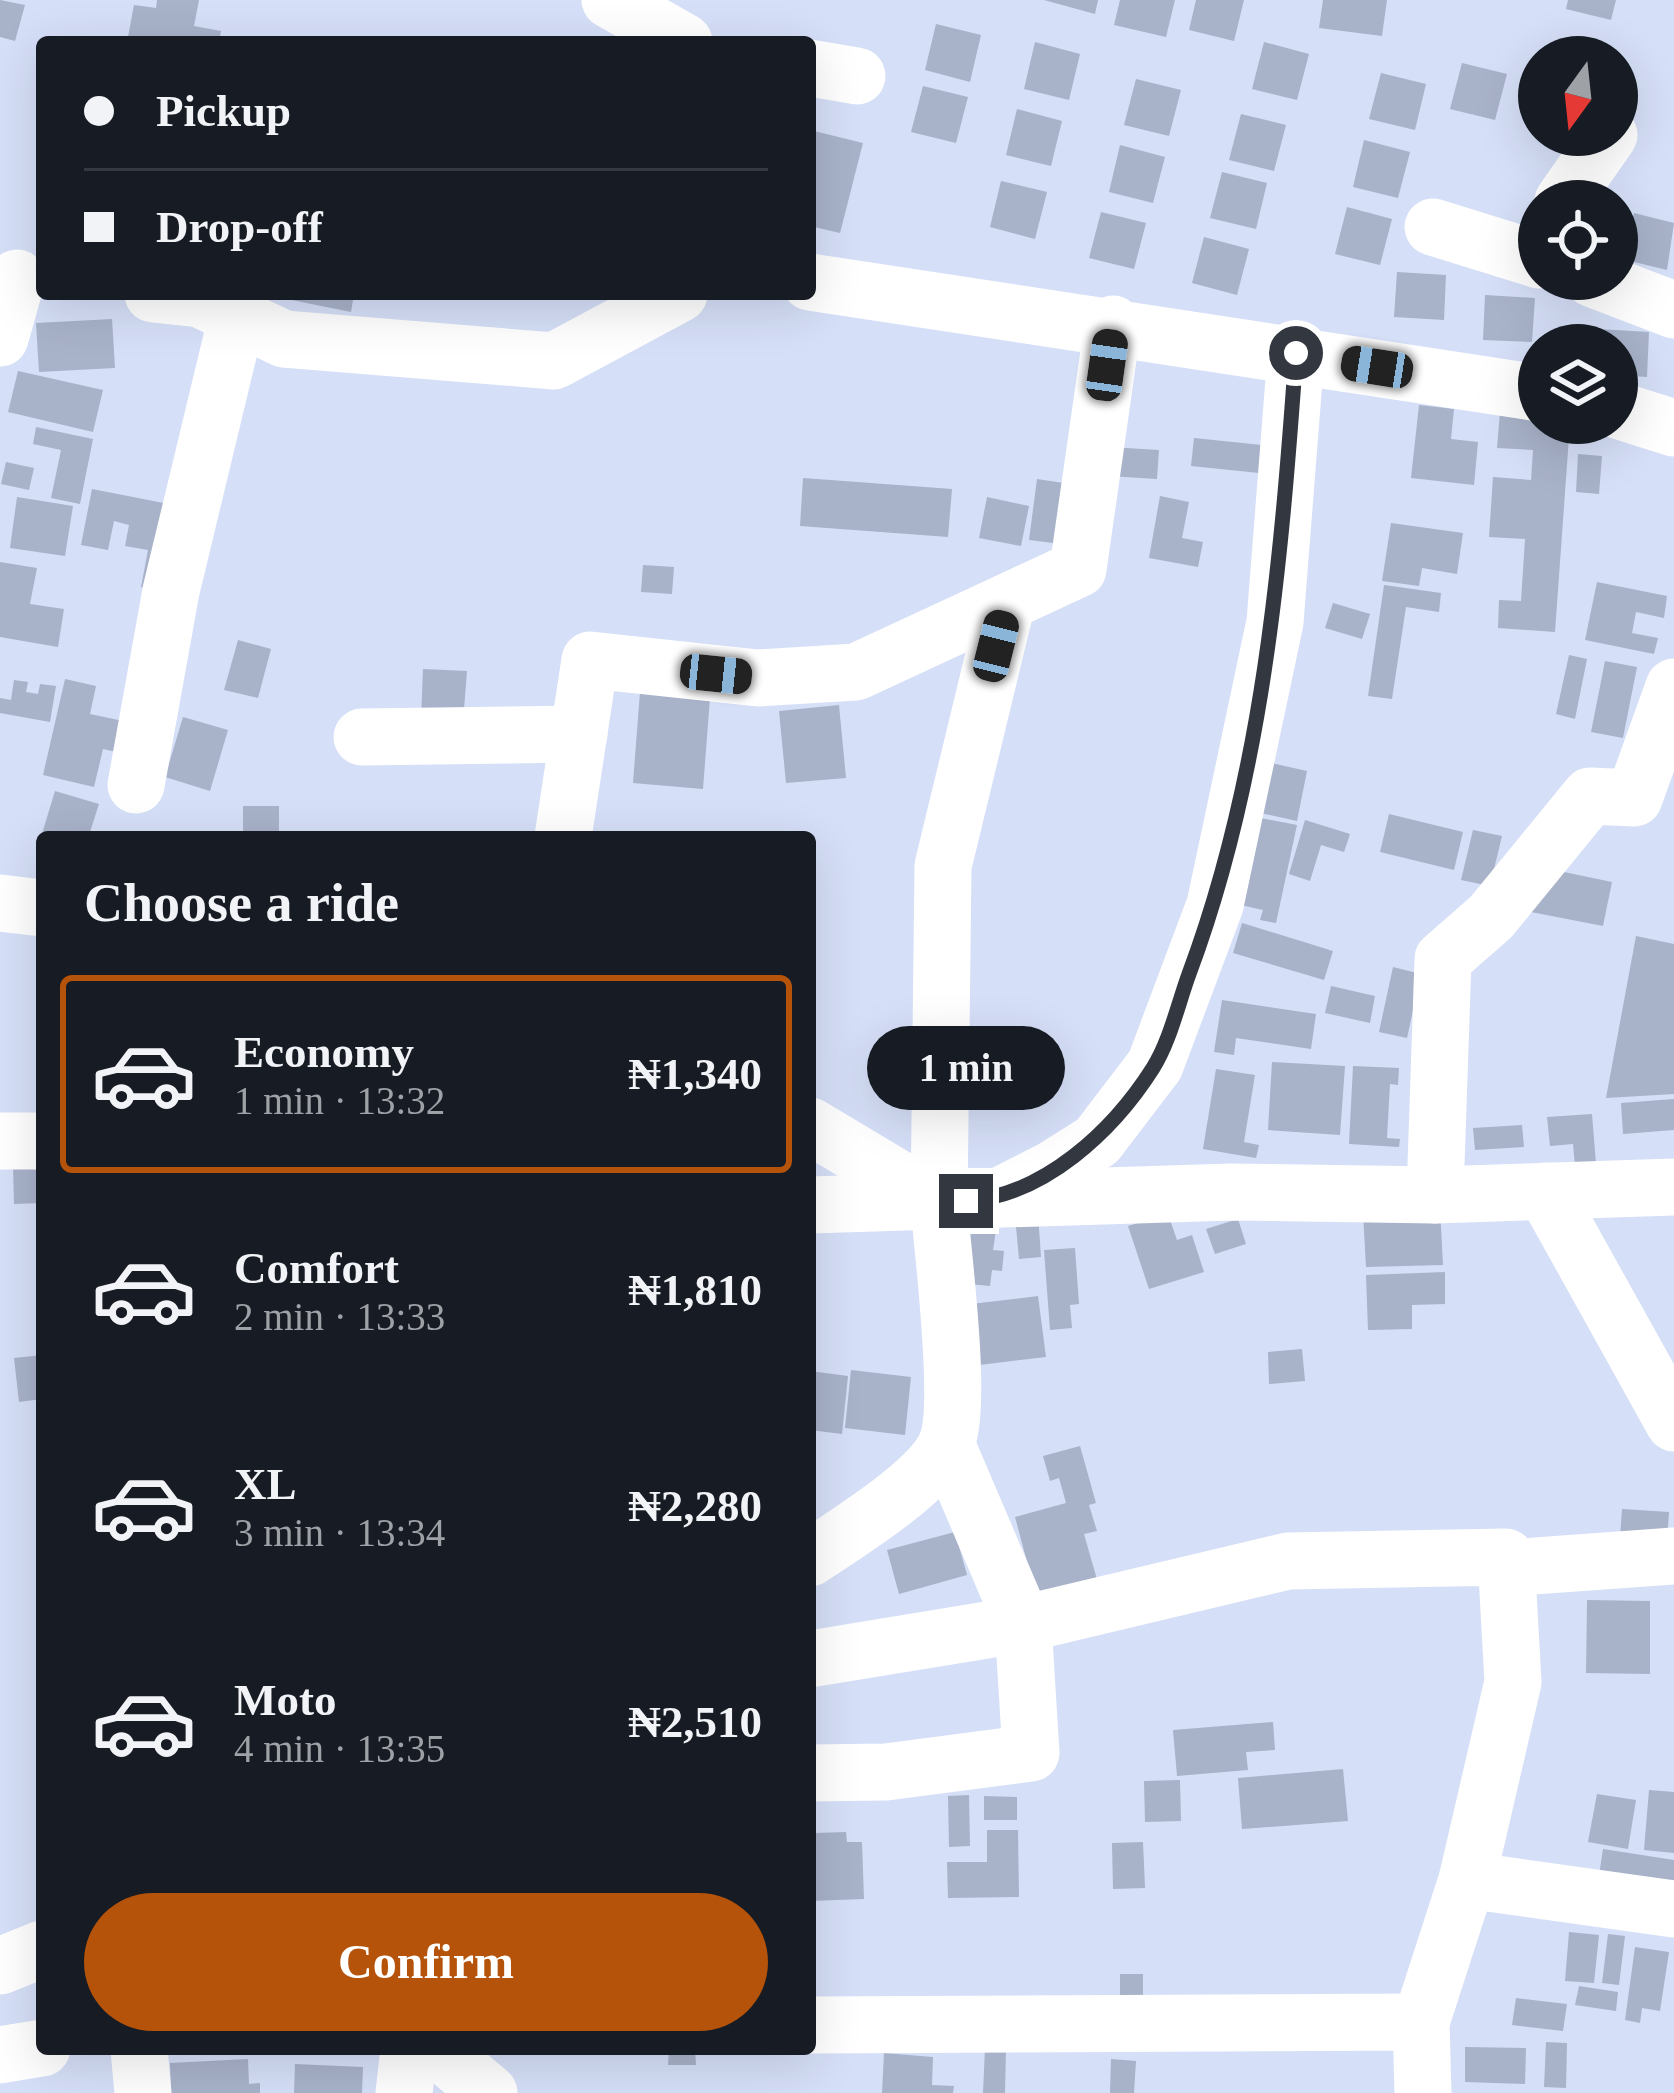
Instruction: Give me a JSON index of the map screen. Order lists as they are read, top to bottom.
{
  "north": "bottom",
  "page": {
    "banner": ["Pickup", "Drop-off"],
    "heading": "Choose a ride",
    "list": [
      {
        "name": "Economy",
        "note": "1 min · 13:32",
        "value": "₦1,340"
      },
      {
        "name": "Comfort",
        "note": "2 min · 13:33",
        "value": "₦1,810"
      },
      {
        "name": "XL",
        "note": "3 min · 13:34",
        "value": "₦2,280"
      },
      {
        "name": "Moto",
        "note": "4 min · 13:35",
        "value": "₦2,510"
      }
    ],
    "bubble": "1 min",
    "buttons": "Confirm"
  }
}
